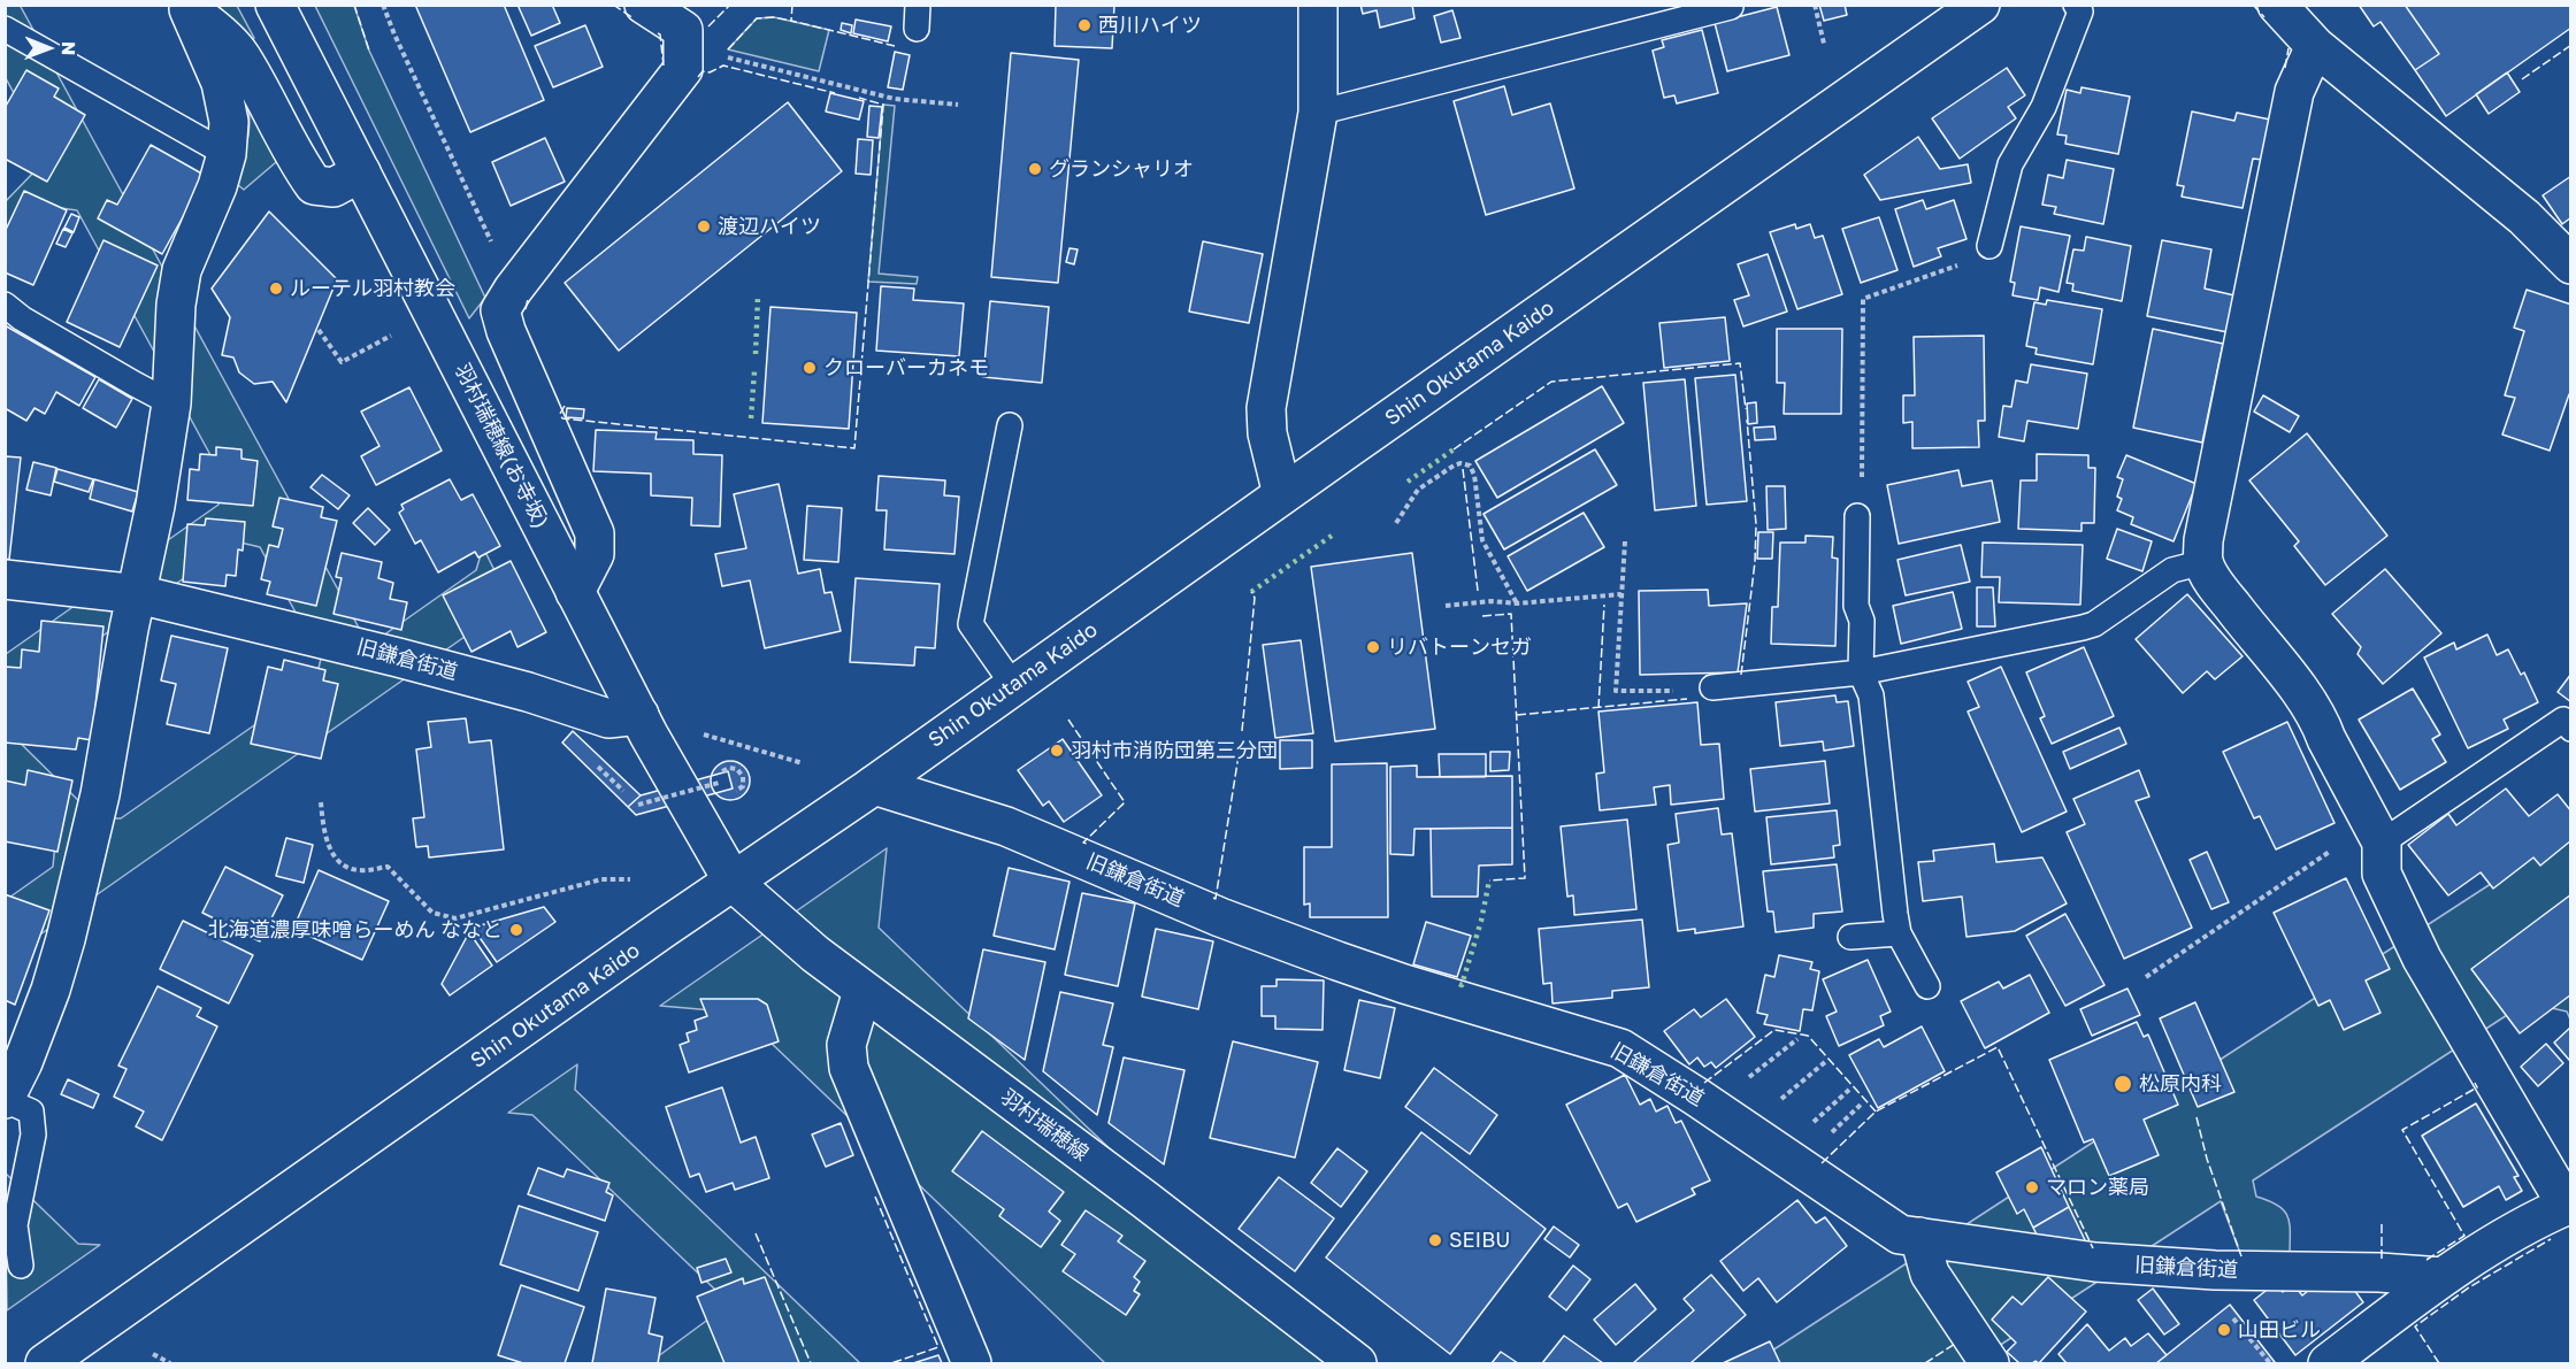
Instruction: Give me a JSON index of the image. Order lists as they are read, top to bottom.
{
  "streets": {
    "street": [
      "Shin Okutama Kaido",
      "羽村瑞穂線(お寺坂)",
      "旧鎌倉街道",
      "羽村瑞穂線"
    ]
  },
  "crossings": [
    ["Shin Okutama Kaido", "羽村瑞穂線(お寺坂)"],
    ["Shin Okutama Kaido", "旧鎌倉街道"],
    ["Shin Okutama Kaido", "羽村瑞穂線"],
    ["羽村瑞穂線(お寺坂)", "旧鎌倉街道"],
    ["羽村瑞穂線(お寺坂)", "羽村瑞穂線"]
  ],
  "places": [
    "西川ハイツ",
    "グランシャリオ",
    "渡辺ハイツ",
    "ルーテル羽村教会",
    "クローバーカネモ",
    "リバトーンセガ",
    "羽村市消防団第三分団",
    "北海道濃厚味噌らーめん ななと",
    "松原内科",
    "マロン薬局",
    "SEIBU",
    "山田ビル"
  ],
  "north": "right"
}
